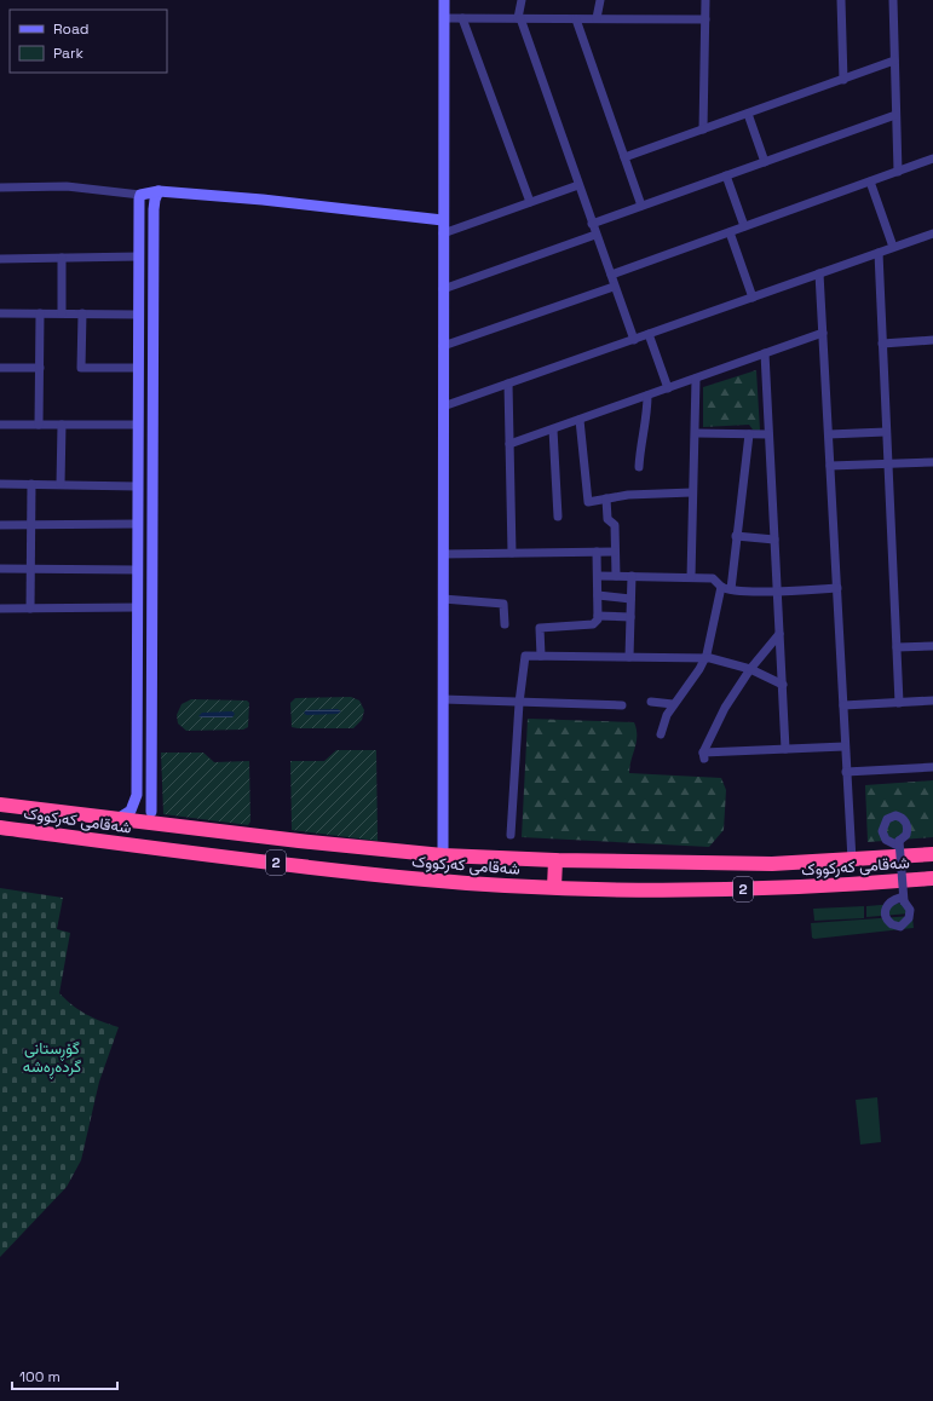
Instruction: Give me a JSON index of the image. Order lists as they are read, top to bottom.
{
  "streets": {
    "highway": ["شەقامی کەرکووک", "2"]
  },
  "parks": ["گۆڕستانی گردەڕەشە"],
  "legend": ["Road", "Park"],
  "scale_bar": "100 m"
}
